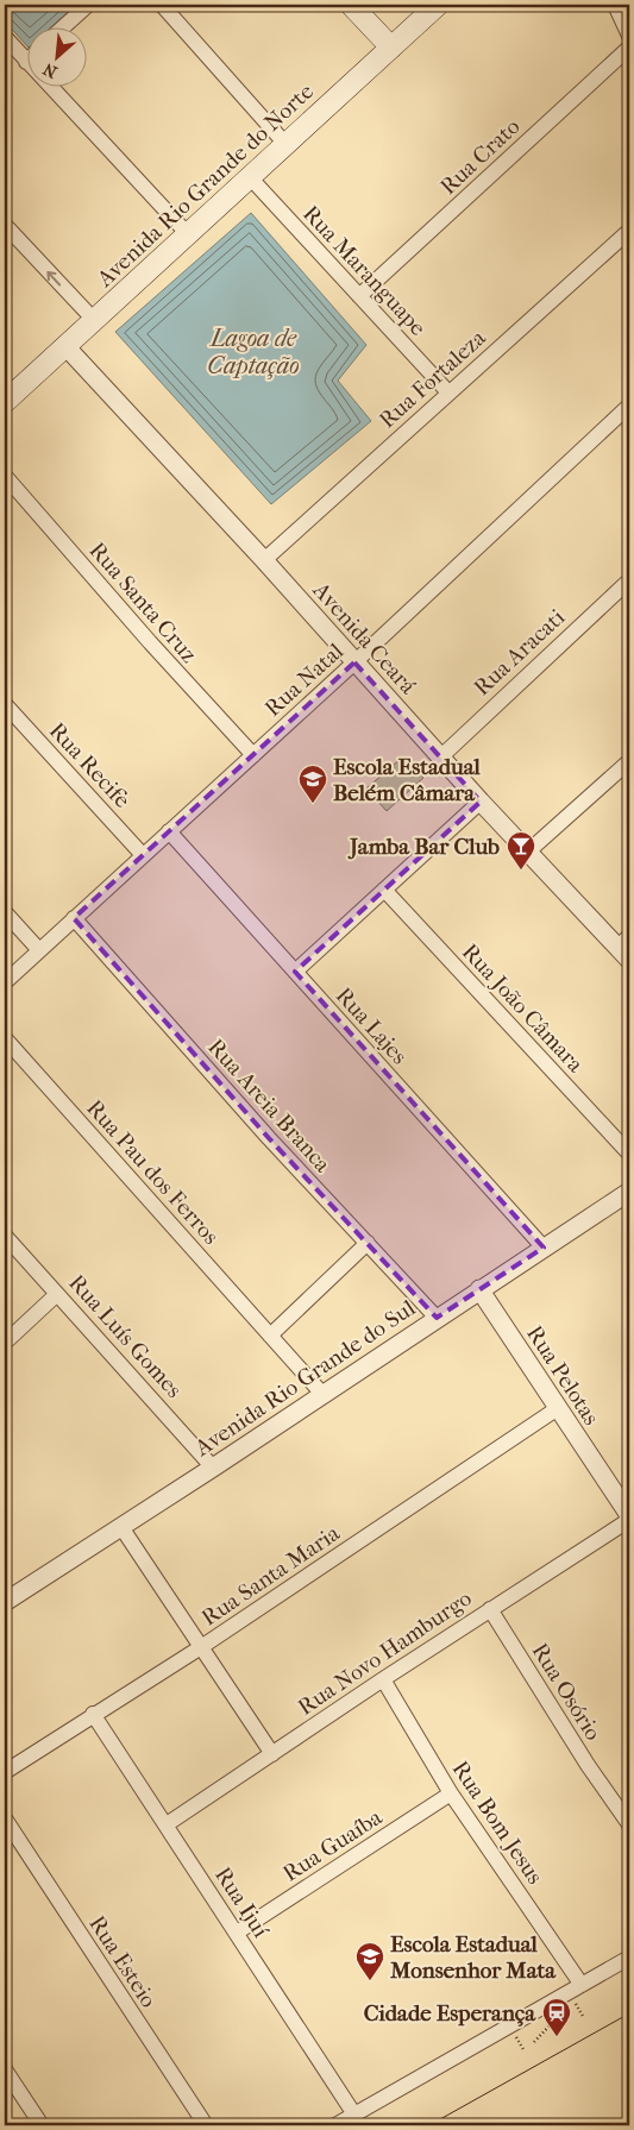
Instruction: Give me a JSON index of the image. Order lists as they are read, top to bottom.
{
  "streets": {
    "main road": ["Avenida Rio Grande do Norte"],
    "street": [
      "Rua Crato",
      "Rua Maranguape",
      "Rua Fortaleza",
      "Rua Santa Cruz",
      "Avenida Ceará",
      "Rua Aracati",
      "Rua Natal",
      "Rua Recife",
      "Rua João Câmara",
      "Rua Lajes",
      "Rua Areia Branca",
      "Rua Pau dos Ferros",
      "Rua Luís Gomes",
      "Rua Pelotas",
      "Avenida Rio Grande do Sul",
      "Rua Santa Maria",
      "Rua Novo Hamburgo",
      "Rua Osório",
      "Rua Bom Jesus",
      "Rua Guaíba",
      "Rua Ijuí",
      "Rua Esteio"
    ]
  },
  "crossings": [
    ["Rua Crato", "Rua Maranguape"],
    ["Avenida Rio Grande do Norte", "Rua Maranguape"],
    ["Avenida Rio Grande do Norte", "Avenida Ceará"],
    ["Rua Maranguape", "Rua Fortaleza"],
    ["Rua Fortaleza", "Avenida Ceará"],
    ["Rua Santa Cruz", "Rua Natal"],
    ["Avenida Ceará", "Rua Aracati"],
    ["Avenida Ceará", "Rua Natal"],
    ["Rua Natal", "Rua Recife"],
    ["Rua Natal", "Rua Lajes"],
    ["Rua Natal", "Rua Areia Branca"],
    ["Rua Lajes", "Avenida Rio Grande do Sul"],
    ["Rua Areia Branca", "Avenida Rio Grande do Sul"],
    ["Rua Pau dos Ferros", "Avenida Rio Grande do Sul"],
    ["Rua Luís Gomes", "Avenida Rio Grande do Sul"],
    ["Rua Pelotas", "Avenida Rio Grande do Sul"],
    ["Rua Pelotas", "Rua Santa Maria"],
    ["Rua Santa Maria", "Rua Ijuí"],
    ["Rua Novo Hamburgo", "Rua Osório"],
    ["Rua Novo Hamburgo", "Rua Bom Jesus"],
    ["Rua Novo Hamburgo", "Rua Ijuí"],
    ["Rua Bom Jesus", "Rua Guaíba"],
    ["Rua Guaíba", "Rua Ijuí"]
  ],
  "water": ["Lagoa de Captação"],
  "places": {
    "school or university": ["Escola Estadual Belém Câmara", "Escola Estadual Monsenhor Mata"],
    "bar": ["Jamba Bar Club"],
    "station": ["Cidade Esperança"]
  },
  "north": "bottom left"
}
